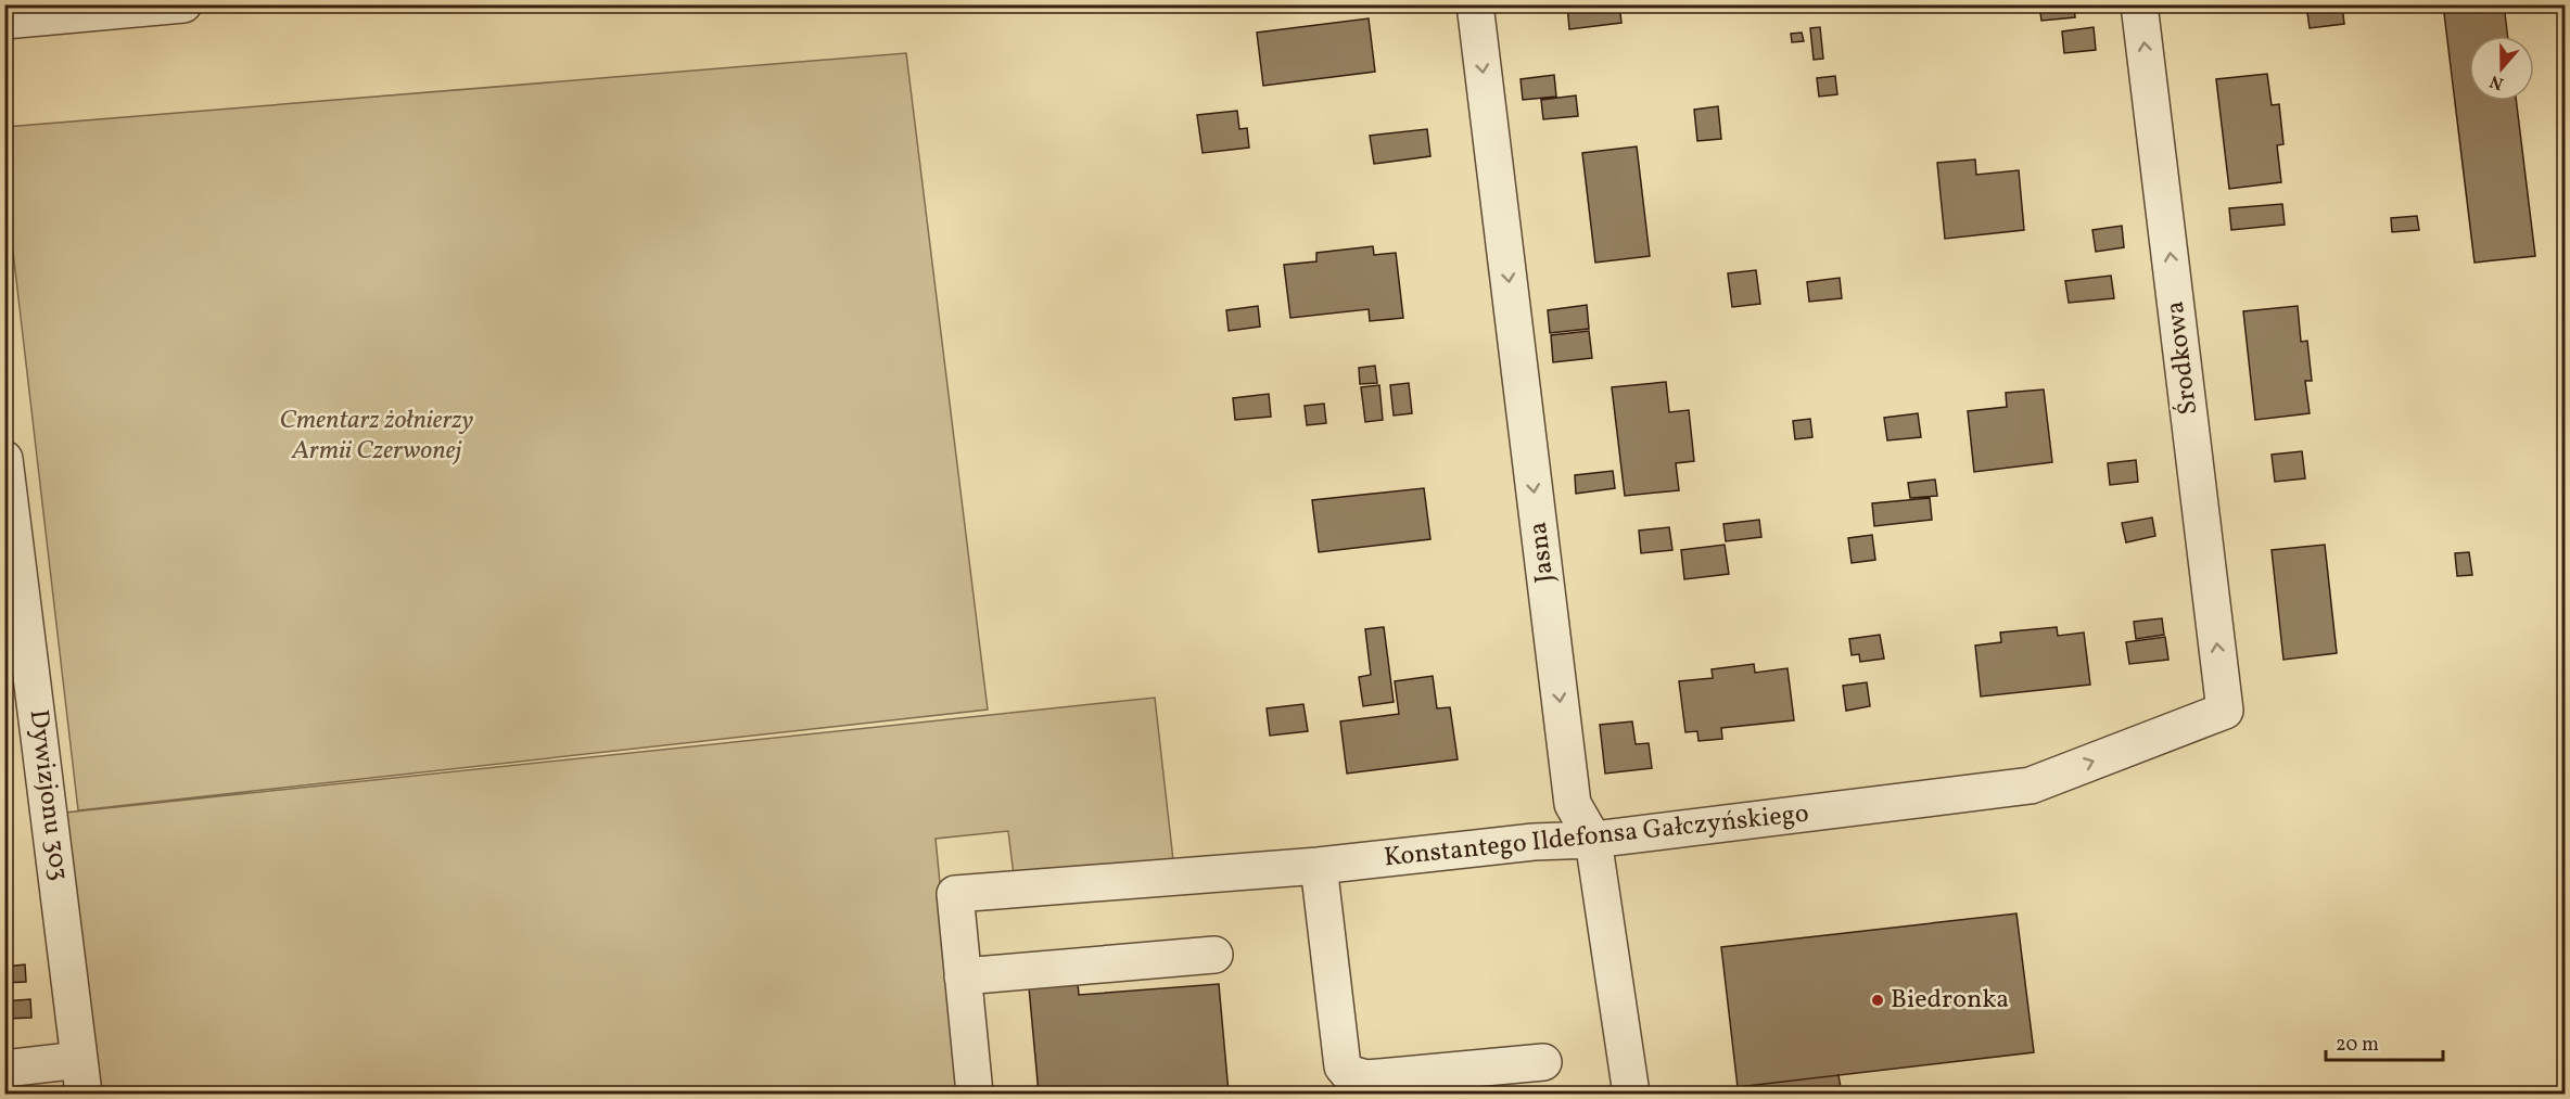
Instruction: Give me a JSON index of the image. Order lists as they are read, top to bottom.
{
  "streets": {
    "street": [
      "Środkowa",
      "Jasna",
      "Dywizjonu 303",
      "Konstantego Ildefonsa Gałczyńskiego"
    ]
  },
  "crossings": [
    ["Środkowa", "Konstantego Ildefonsa Gałczyńskiego"],
    ["Jasna", "Konstantego Ildefonsa Gałczyńskiego"]
  ],
  "one_way": ["Środkowa", "Jasna", "Konstantego Ildefonsa Gałczyńskiego"],
  "parks": ["Cmentarz żołnierzy Armii Czerwonej"],
  "places": ["Biedronka"],
  "scale_bar": "20 m",
  "north": "bottom"
}
